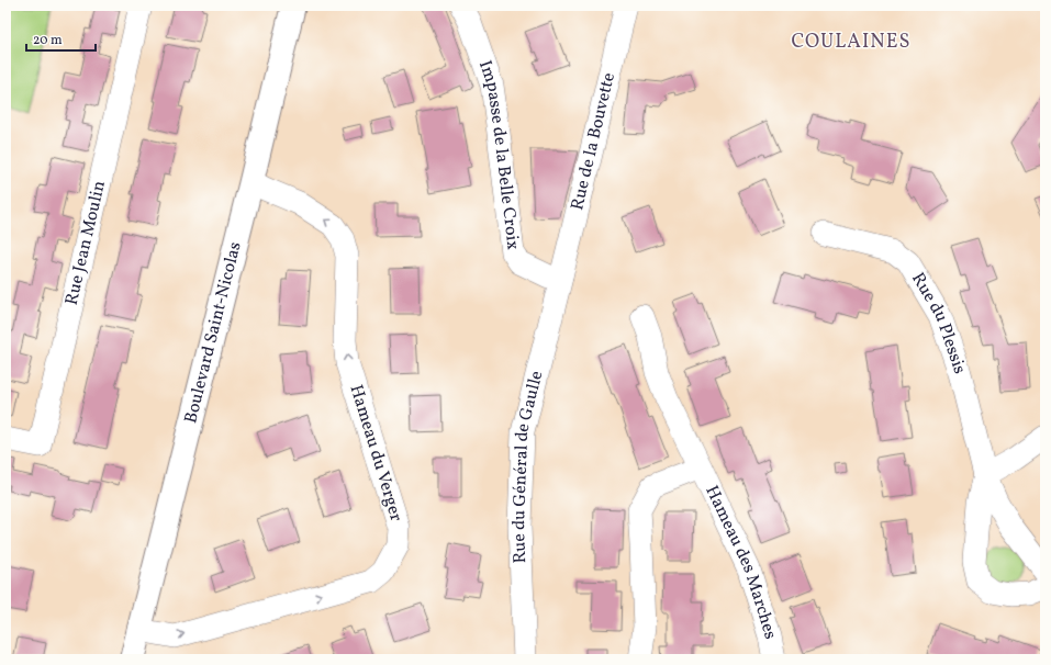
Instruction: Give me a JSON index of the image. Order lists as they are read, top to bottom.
{
  "streets": {
    "main road": ["Boulevard Saint-Nicolas"],
    "street": [
      "Rue de la Bouvette",
      "Impasse de la Belle Croix",
      "Rue Jean Moulin",
      "Rue du Plessis",
      "Hameau du Verger",
      "Rue du Général de Gaulle",
      "Hameau des Marches"
    ]
  },
  "crossings": [
    ["Rue de la Bouvette", "Impasse de la Belle Croix"],
    ["Rue de la Bouvette", "Rue du Général de Gaulle"],
    ["Impasse de la Belle Croix", "Rue du Général de Gaulle"],
    ["Boulevard Saint-Nicolas", "Hameau du Verger"]
  ],
  "districts": ["COULAINES"],
  "scale_bar": "20 m"
}
